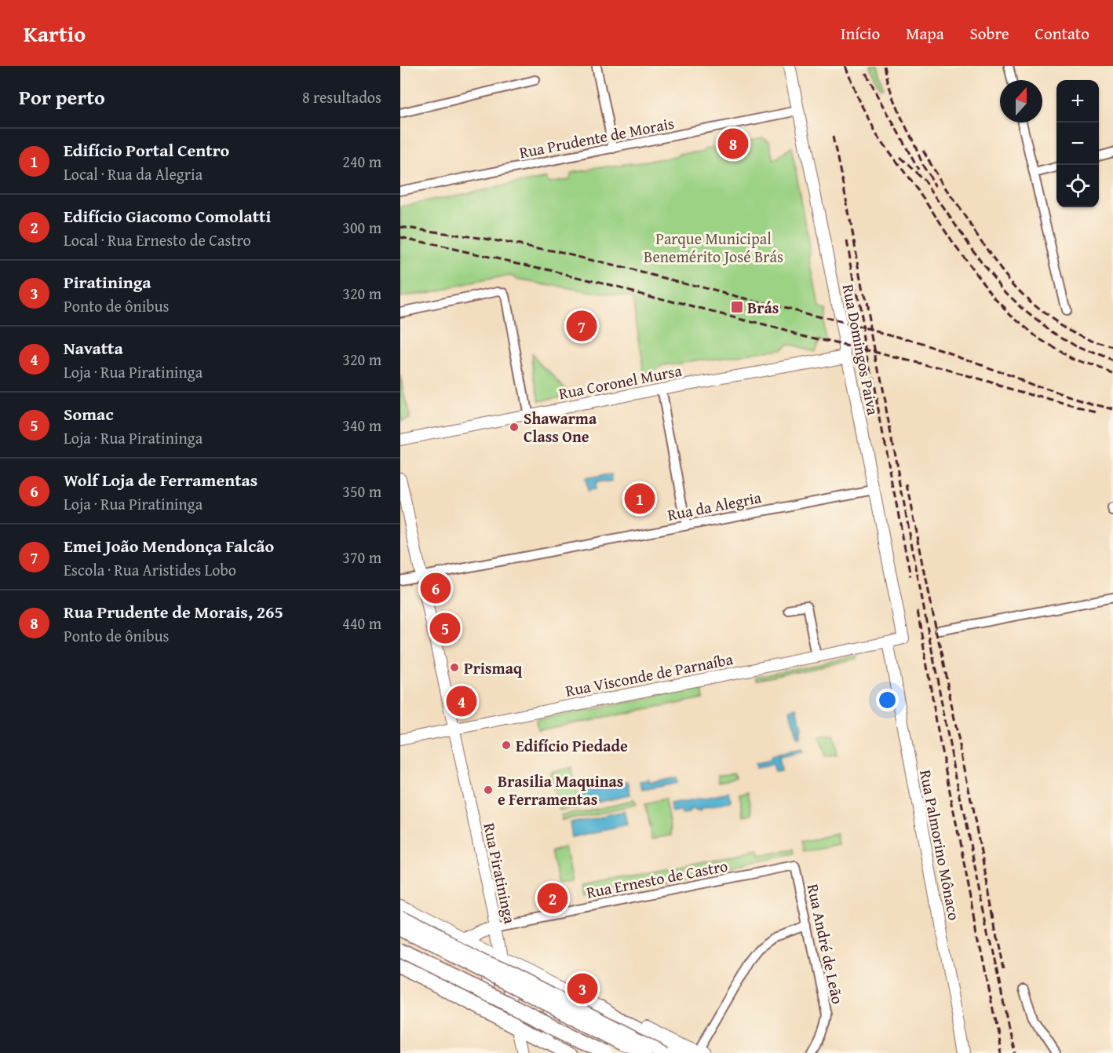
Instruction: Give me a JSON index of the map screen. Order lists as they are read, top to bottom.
{
  "streets": {
    "street": [
      "Rua Prudente de Morais",
      "Rua Domingos Paiva",
      "Rua Coronel Mursa",
      "Rua da Alegria",
      "Rua Visconde de Parnaíba",
      "Rua Palmorino Mônaco",
      "Rua Piratininga",
      "Rua Ernesto de Castro",
      "Rua André de Leão"
    ]
  },
  "crossings": [
    ["Rua Prudente de Morais", "Rua Domingos Paiva"],
    ["Rua Domingos Paiva", "Rua Coronel Mursa"],
    ["Rua Domingos Paiva", "Rua da Alegria"],
    ["Rua Domingos Paiva", "Rua Visconde de Parnaíba"],
    ["Rua da Alegria", "Rua Piratininga"],
    ["Rua Visconde de Parnaíba", "Rua Palmorino Mônaco"],
    ["Rua Visconde de Parnaíba", "Rua Piratininga"],
    ["Rua Piratininga", "Rua Ernesto de Castro"],
    ["Rua Ernesto de Castro", "Rua André de Leão"]
  ],
  "parks": ["Parque Municipal Benemérito José Brás"],
  "places": {
    "transit": ["Brás"],
    "other": [
      "Shawarma Class One",
      "Prismaq",
      "Edifício Piedade",
      "Brasilia Maquinas e Ferramentas"
    ]
  },
  "north": "top",
  "page": {
    "header": "Kartio",
    "nav": [
      "Início",
      "Mapa",
      "Sobre",
      "Contato"
    ],
    "heading": ["Por perto", "8 resultados"],
    "map_buttons": ["+", "−"],
    "pins": [
      "8",
      "7",
      "1",
      "6",
      "5",
      "4",
      "2",
      "3"
    ],
    "list": [
      {
        "mark": "1",
        "name": "Edifício Portal Centro",
        "note": "Local · Rua da Alegria",
        "value": "240 m"
      },
      {
        "mark": "2",
        "name": "Edifício Giacomo Comolatti",
        "note": "Local · Rua Ernesto de Castro",
        "value": "300 m"
      },
      {
        "mark": "3",
        "name": "Piratininga",
        "note": "Ponto de ônibus",
        "value": "320 m"
      },
      {
        "mark": "4",
        "name": "Navatta",
        "note": "Loja · Rua Piratininga",
        "value": "320 m"
      },
      {
        "mark": "5",
        "name": "Somac",
        "note": "Loja · Rua Piratininga",
        "value": "340 m"
      },
      {
        "mark": "6",
        "name": "Wolf Loja de Ferramentas",
        "note": "Loja · Rua Piratininga",
        "value": "350 m"
      },
      {
        "mark": "7",
        "name": "Emei João Mendonça Falcão",
        "note": "Escola · Rua Aristides Lobo",
        "value": "370 m"
      },
      {
        "mark": "8",
        "name": "Rua Prudente de Morais, 265",
        "note": "Ponto de ônibus",
        "value": "440 m"
      }
    ]
  }
}
